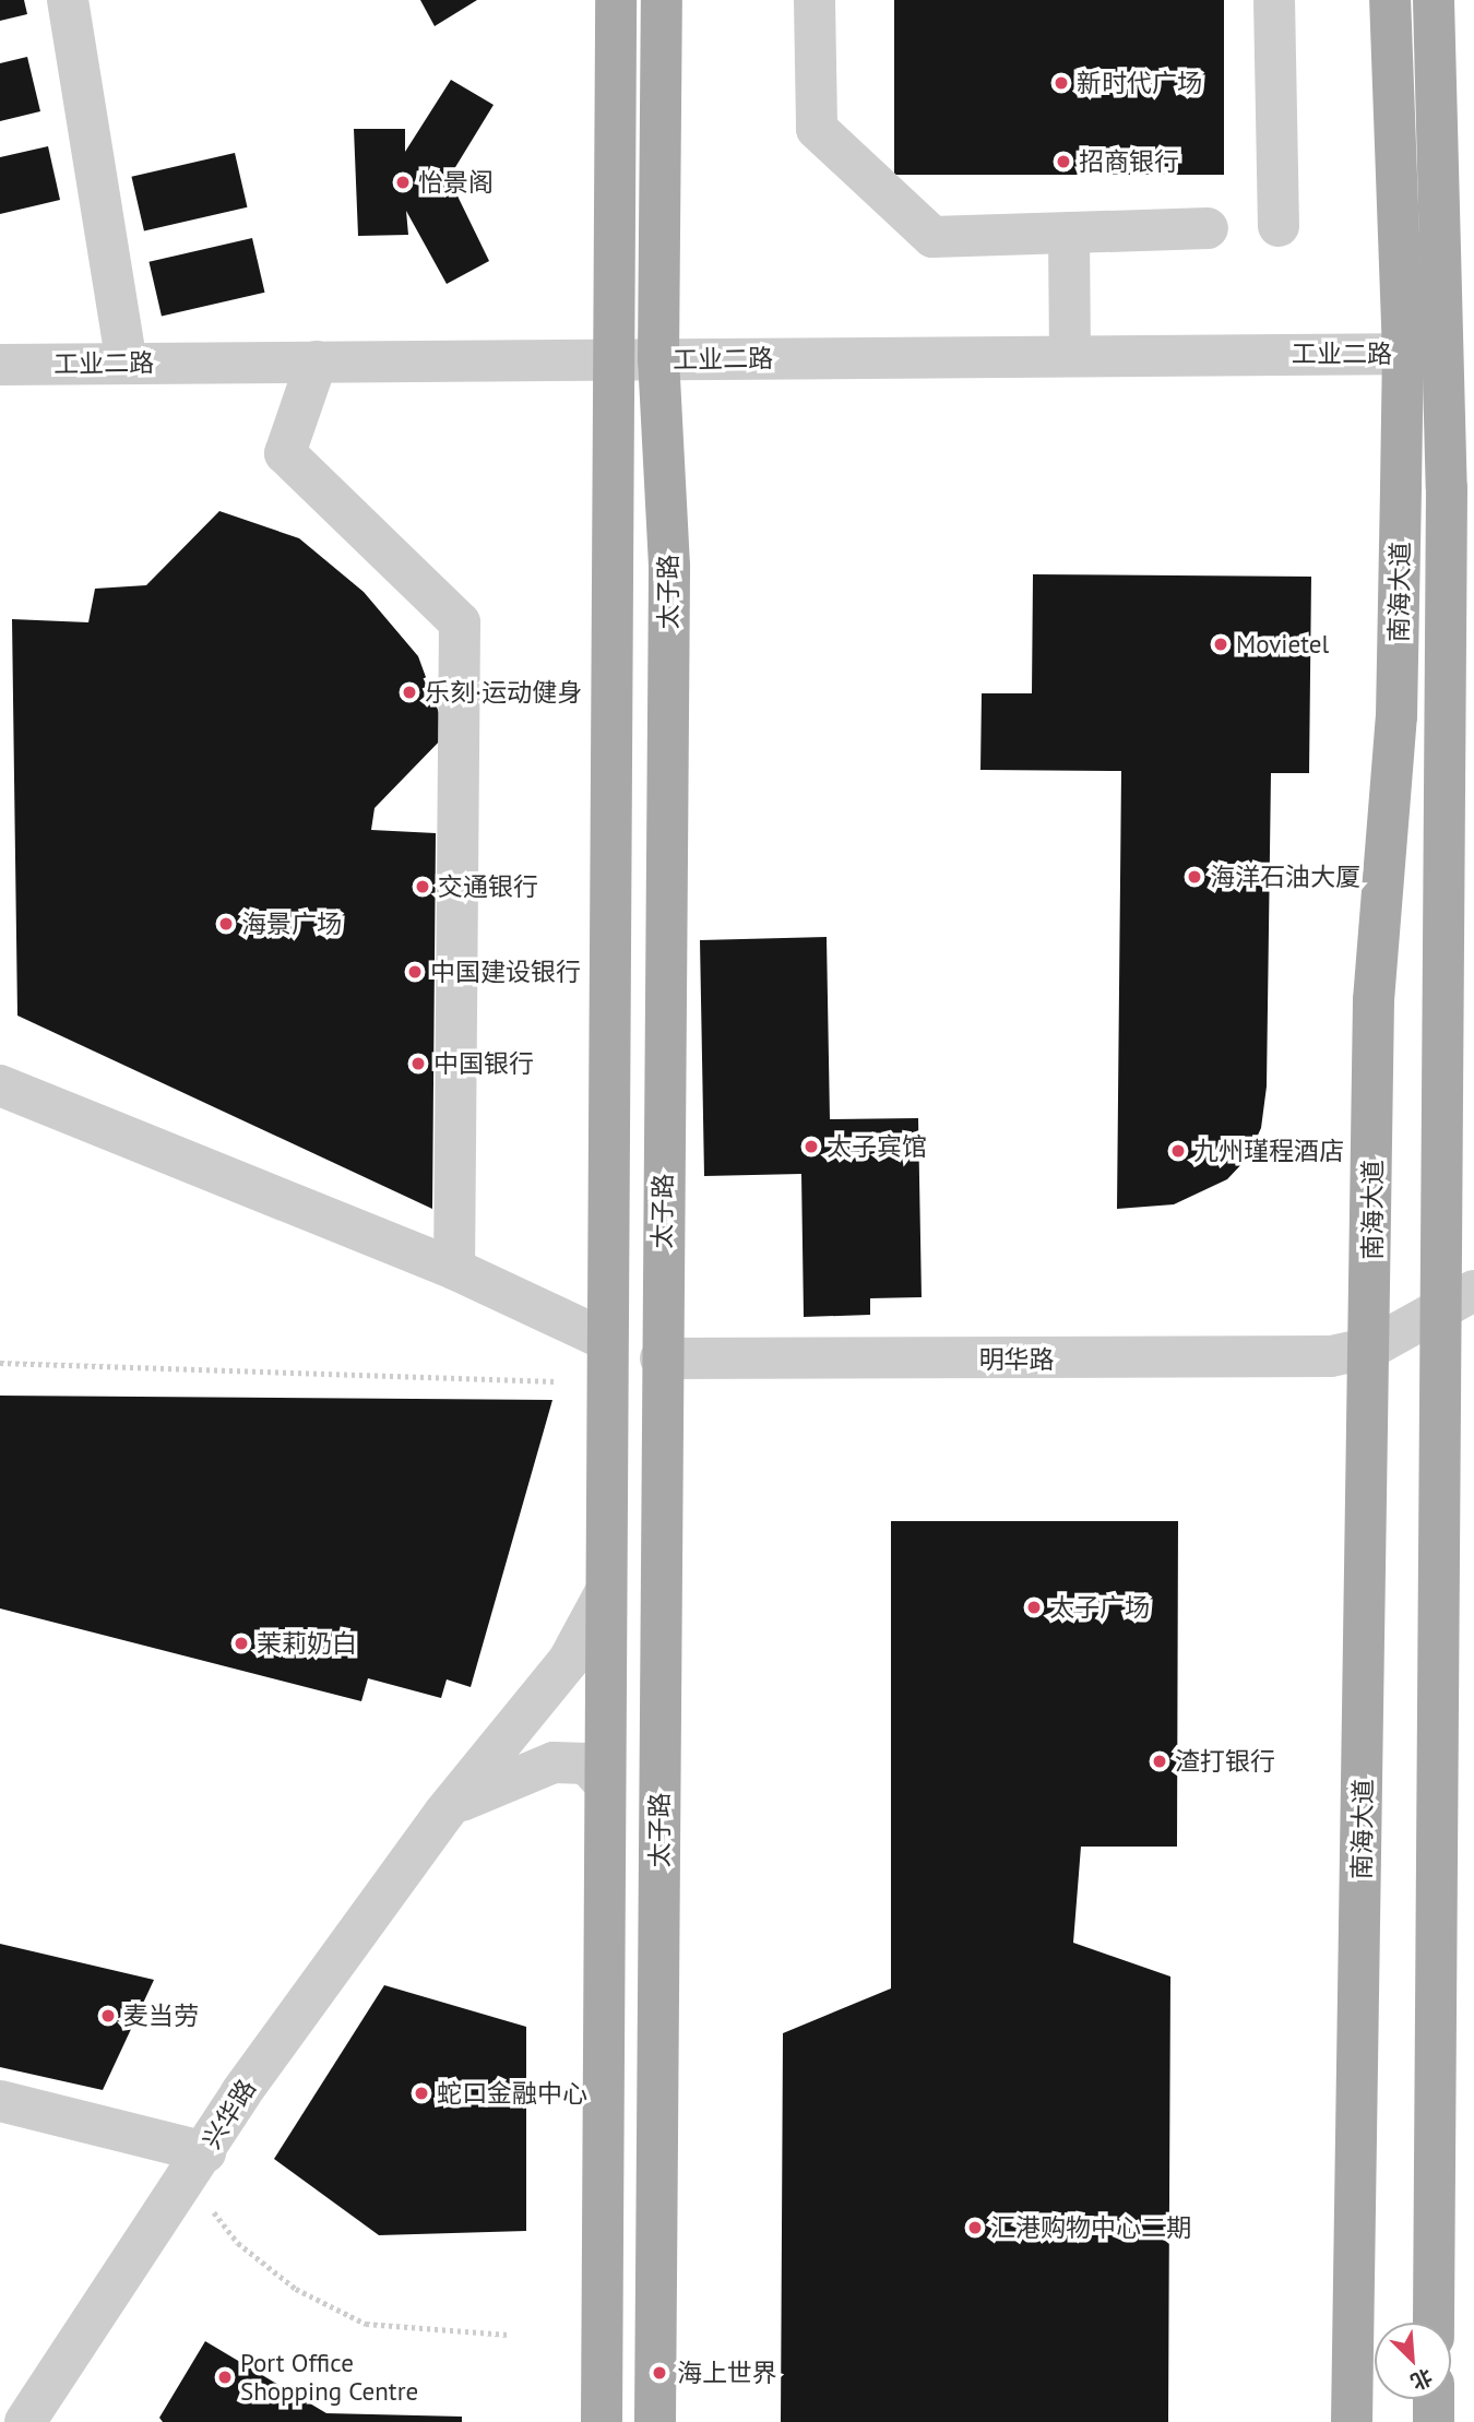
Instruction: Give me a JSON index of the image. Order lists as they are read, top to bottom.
{
  "streets": {
    "main road": ["太子路", "南海大道"],
    "street": ["工业二路", "明华路", "兴华路"]
  },
  "crossings": [
    ["工业二路", "太子路"],
    ["工业二路", "南海大道"],
    ["太子路", "明华路"],
    ["南海大道", "明华路"]
  ],
  "places": [
    "新时代广场",
    "招商银行",
    "怡景阁",
    "Movietel",
    "乐刻·运动健身",
    "海洋石油大厦",
    "交通银行",
    "海景广场",
    "中国建设银行",
    "中国银行",
    "太子宾馆",
    "九州瑾程酒店",
    "太子广场",
    "茉莉奶白",
    "渣打银行",
    "麦当劳",
    "蛇口金融中心",
    "汇港购物中心二期",
    "海上世界",
    "Port Office Shopping Centre"
  ],
  "north": "bottom right"
}
